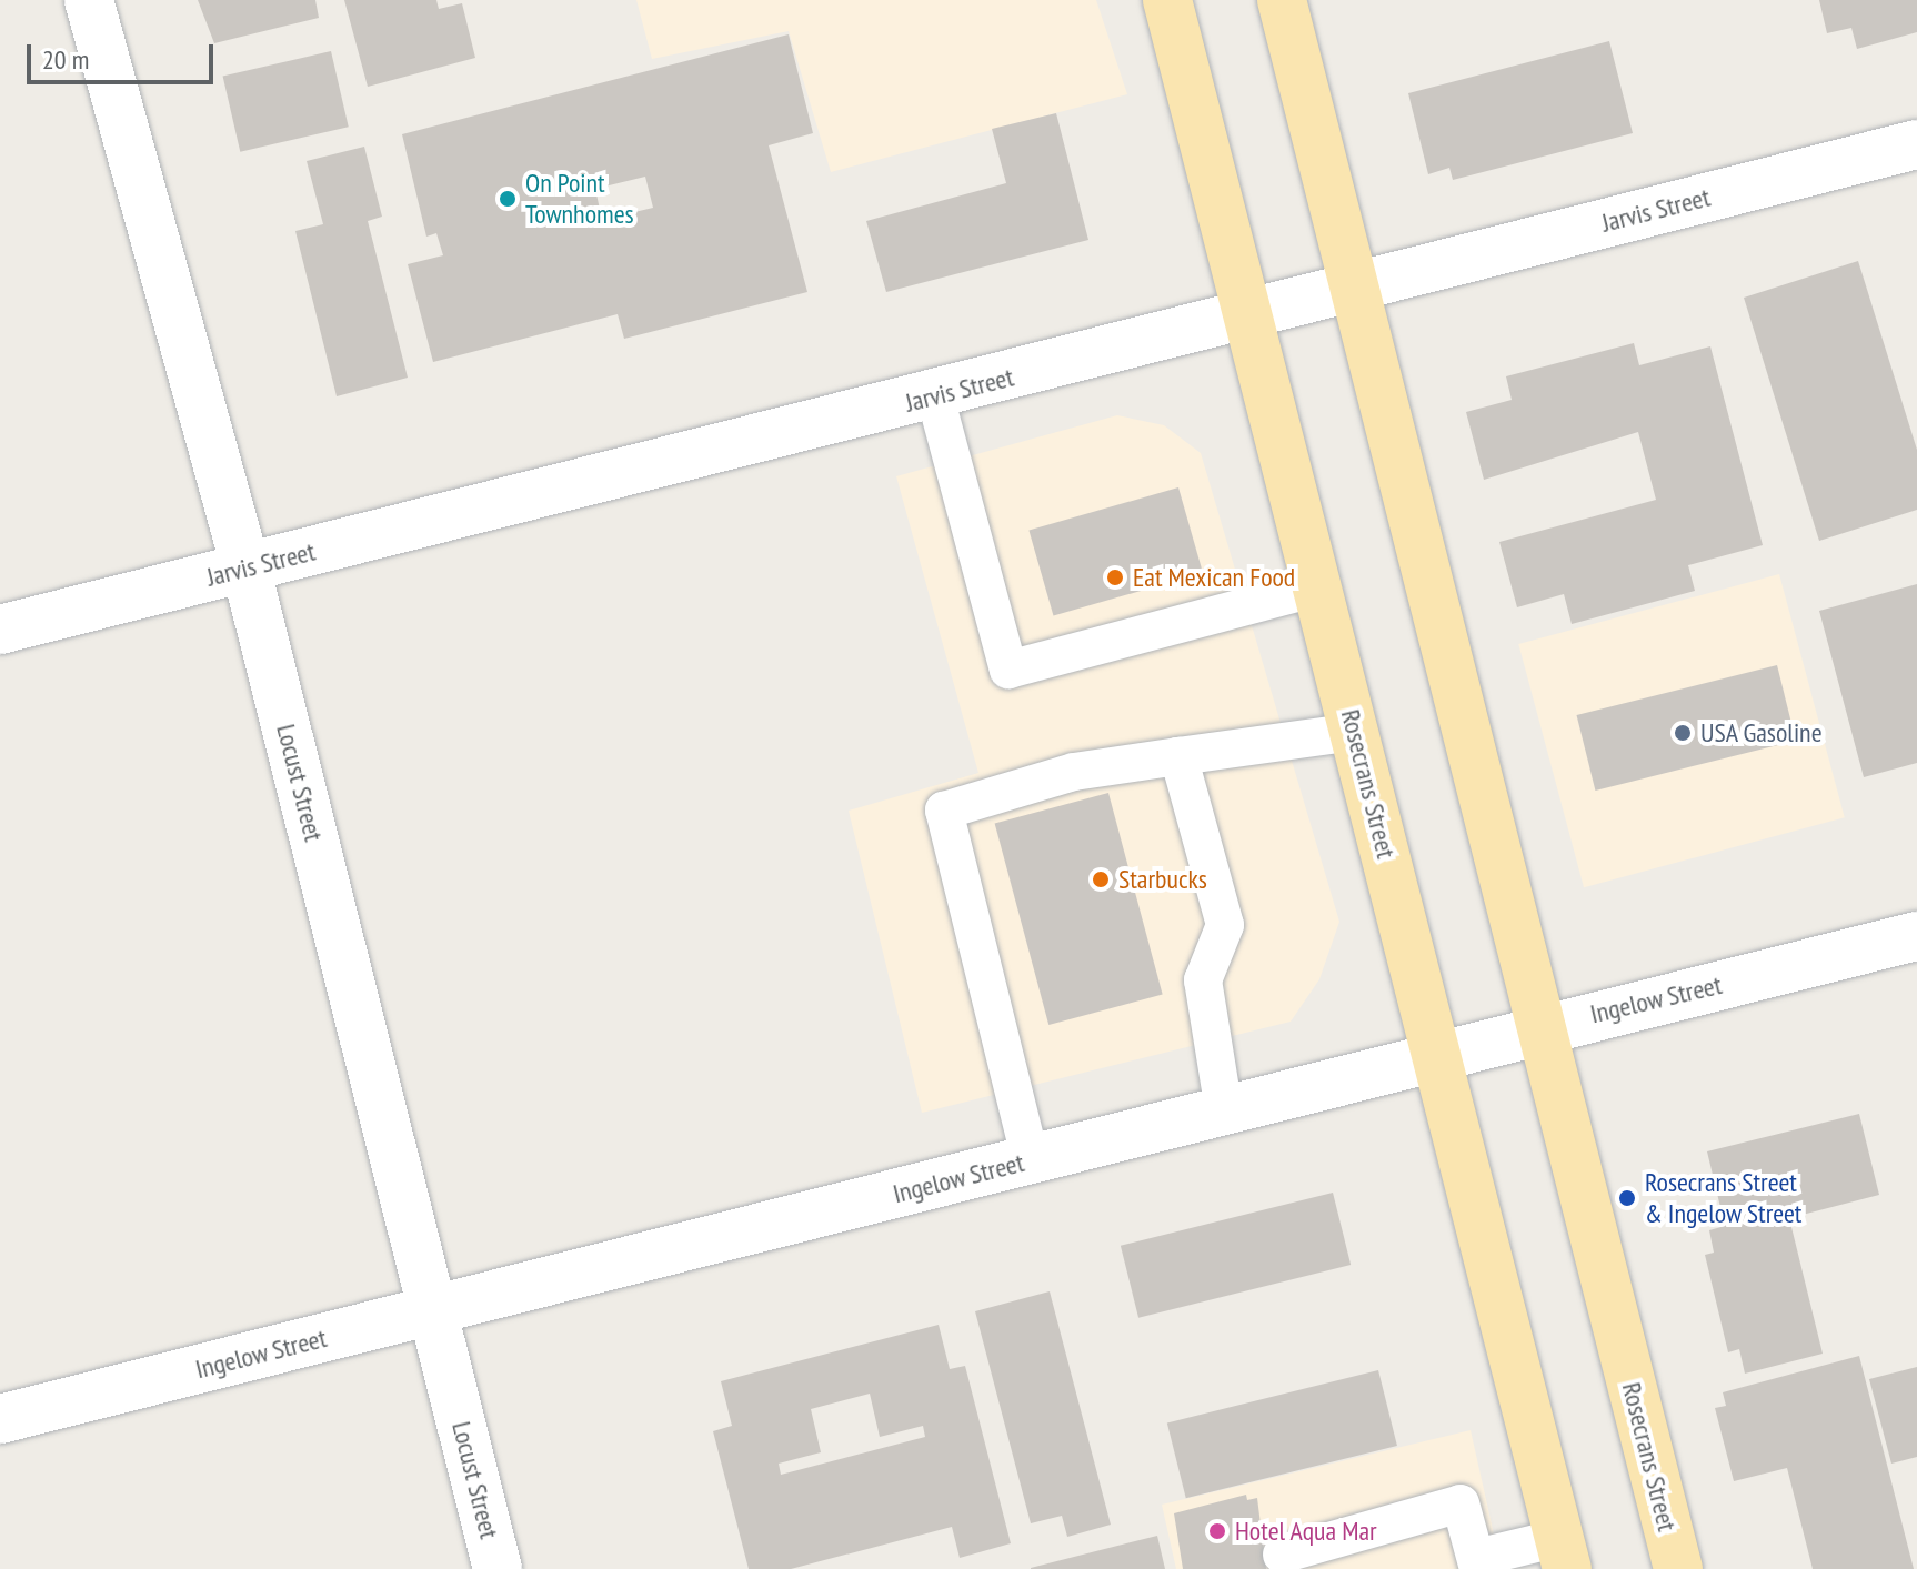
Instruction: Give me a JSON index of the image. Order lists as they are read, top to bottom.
{
  "streets": {
    "main road": ["Rosecrans Street"],
    "street": ["Jarvis Street", "Locust Street", "Ingelow Street"]
  },
  "crossings": [
    ["Jarvis Street", "Locust Street"],
    ["Jarvis Street", "Rosecrans Street"],
    ["Locust Street", "Ingelow Street"],
    ["Rosecrans Street", "Ingelow Street"]
  ],
  "places": [
    "On Point Townhomes",
    "Eat Mexican Food",
    "USA Gasoline",
    "Starbucks",
    "Rosecrans Street & Ingelow Street",
    "Hotel Aqua Mar"
  ],
  "scale_bar": "20 m"
}
